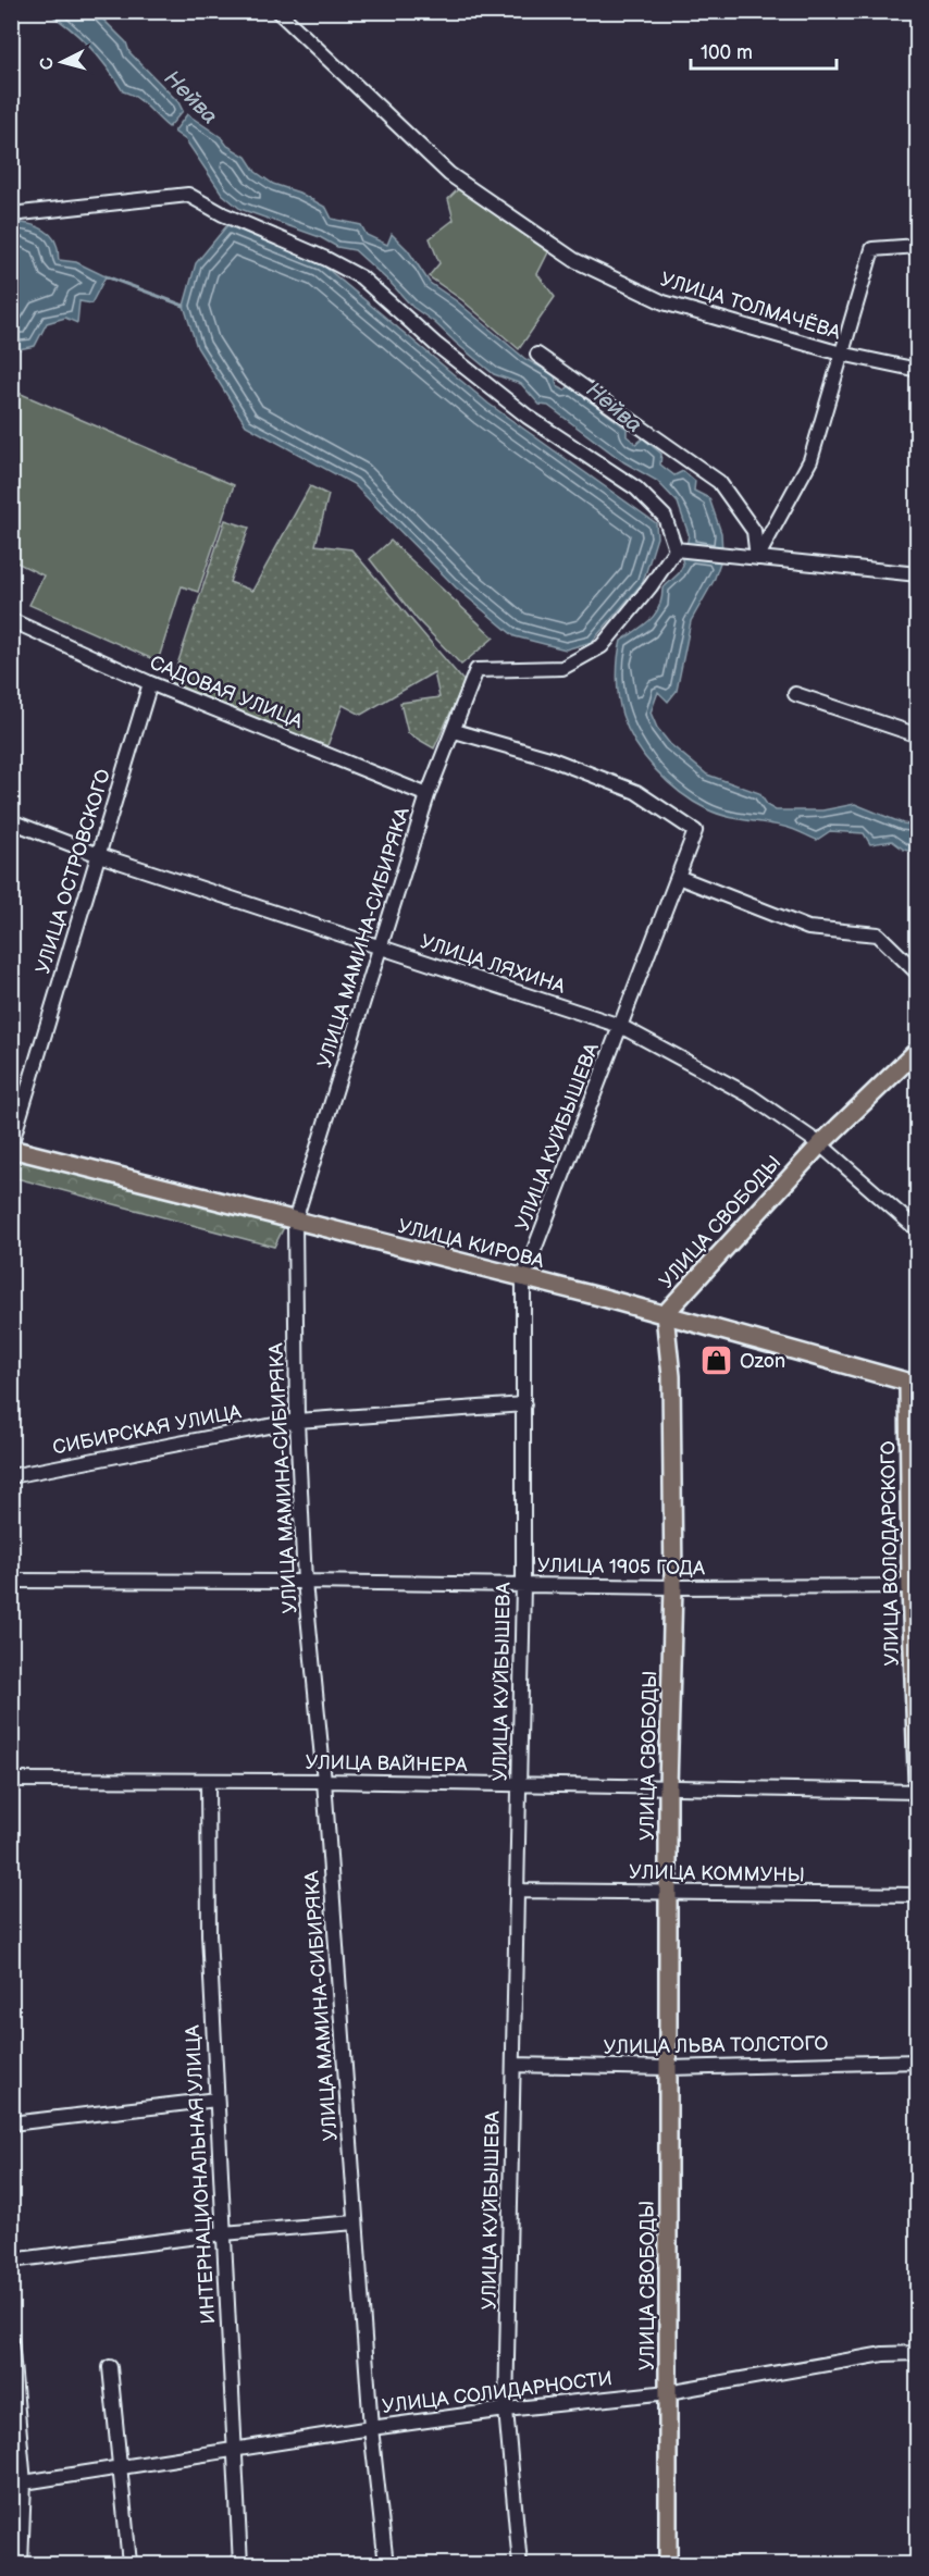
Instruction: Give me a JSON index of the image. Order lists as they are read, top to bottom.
{
  "streets": {
    "main road": ["УЛИЦА СВОБОДЫ", "УЛИЦА КИРОВА", "УЛИЦА ВОЛОДАРСКОГО"],
    "street": [
      "УЛИЦА ТОЛМАЧЁВА",
      "САДОВАЯ УЛИЦА",
      "УЛИЦА ОСТРОВСКОГО",
      "УЛИЦА МАМИНА-СИБИРЯКА",
      "УЛИЦА ЛЯХИНА",
      "УЛИЦА КУЙБЫШЕВА",
      "СИБИРСКАЯ УЛИЦА",
      "УЛИЦА 1905 ГОДА",
      "УЛИЦА ВАЙНЕРА",
      "УЛИЦА КОММУНЫ",
      "УЛИЦА ЛЬВА ТОЛСТОГО",
      "ИНТЕРНАЦИОНАЛЬНАЯ УЛИЦА",
      "УЛИЦА СОЛИДАРНОСТИ"
    ]
  },
  "crossings": [
    ["САДОВАЯ УЛИЦА", "УЛИЦА ОСТРОВСКОГО"],
    ["САДОВАЯ УЛИЦА", "УЛИЦА МАМИНА-СИБИРЯКА"],
    ["УЛИЦА ОСТРОВСКОГО", "УЛИЦА ЛЯХИНА"],
    ["УЛИЦА ОСТРОВСКОГО", "УЛИЦА КИРОВА"],
    ["УЛИЦА МАМИНА-СИБИРЯКА", "УЛИЦА ЛЯХИНА"],
    ["УЛИЦА МАМИНА-СИБИРЯКА", "УЛИЦА КУЙБЫШЕВА"],
    ["УЛИЦА МАМИНА-СИБИРЯКА", "УЛИЦА КИРОВА"],
    ["УЛИЦА МАМИНА-СИБИРЯКА", "СИБИРСКАЯ УЛИЦА"],
    ["УЛИЦА МАМИНА-СИБИРЯКА", "УЛИЦА 1905 ГОДА"],
    ["УЛИЦА МАМИНА-СИБИРЯКА", "УЛИЦА ВАЙНЕРА"],
    ["УЛИЦА МАМИНА-СИБИРЯКА", "УЛИЦА СОЛИДАРНОСТИ"],
    ["УЛИЦА ЛЯХИНА", "УЛИЦА КУЙБЫШЕВА"],
    ["УЛИЦА ЛЯХИНА", "УЛИЦА СВОБОДЫ"],
    ["УЛИЦА КУЙБЫШЕВА", "УЛИЦА КИРОВА"],
    ["УЛИЦА КУЙБЫШЕВА", "СИБИРСКАЯ УЛИЦА"],
    ["УЛИЦА КУЙБЫШЕВА", "УЛИЦА 1905 ГОДА"],
    ["УЛИЦА КУЙБЫШЕВА", "УЛИЦА ВАЙНЕРА"],
    ["УЛИЦА КУЙБЫШЕВА", "УЛИЦА КОММУНЫ"],
    ["УЛИЦА КУЙБЫШЕВА", "УЛИЦА ЛЬВА ТОЛСТОГО"],
    ["УЛИЦА КУЙБЫШЕВА", "УЛИЦА СОЛИДАРНОСТИ"],
    ["УЛИЦА СВОБОДЫ", "УЛИЦА КИРОВА"],
    ["УЛИЦА СВОБОДЫ", "УЛИЦА 1905 ГОДА"],
    ["УЛИЦА СВОБОДЫ", "УЛИЦА ВАЙНЕРА"],
    ["УЛИЦА СВОБОДЫ", "УЛИЦА КОММУНЫ"],
    ["УЛИЦА СВОБОДЫ", "УЛИЦА ЛЬВА ТОЛСТОГО"],
    ["УЛИЦА СВОБОДЫ", "УЛИЦА СОЛИДАРНОСТИ"],
    ["УЛИЦА КИРОВА", "УЛИЦА ВОЛОДАРСКОГО"],
    ["УЛИЦА ВОЛОДАРСКОГО", "УЛИЦА 1905 ГОДА"],
    ["УЛИЦА ВОЛОДАРСКОГО", "УЛИЦА ВАЙНЕРА"],
    ["УЛИЦА ВАЙНЕРА", "ИНТЕРНАЦИОНАЛЬНАЯ УЛИЦА"],
    ["ИНТЕРНАЦИОНАЛЬНАЯ УЛИЦА", "УЛИЦА СОЛИДАРНОСТИ"]
  ],
  "water": ["Нейва"],
  "places": {
    "shop": ["Ozon"]
  },
  "scale_bar": "100 m",
  "north": "left"
}
